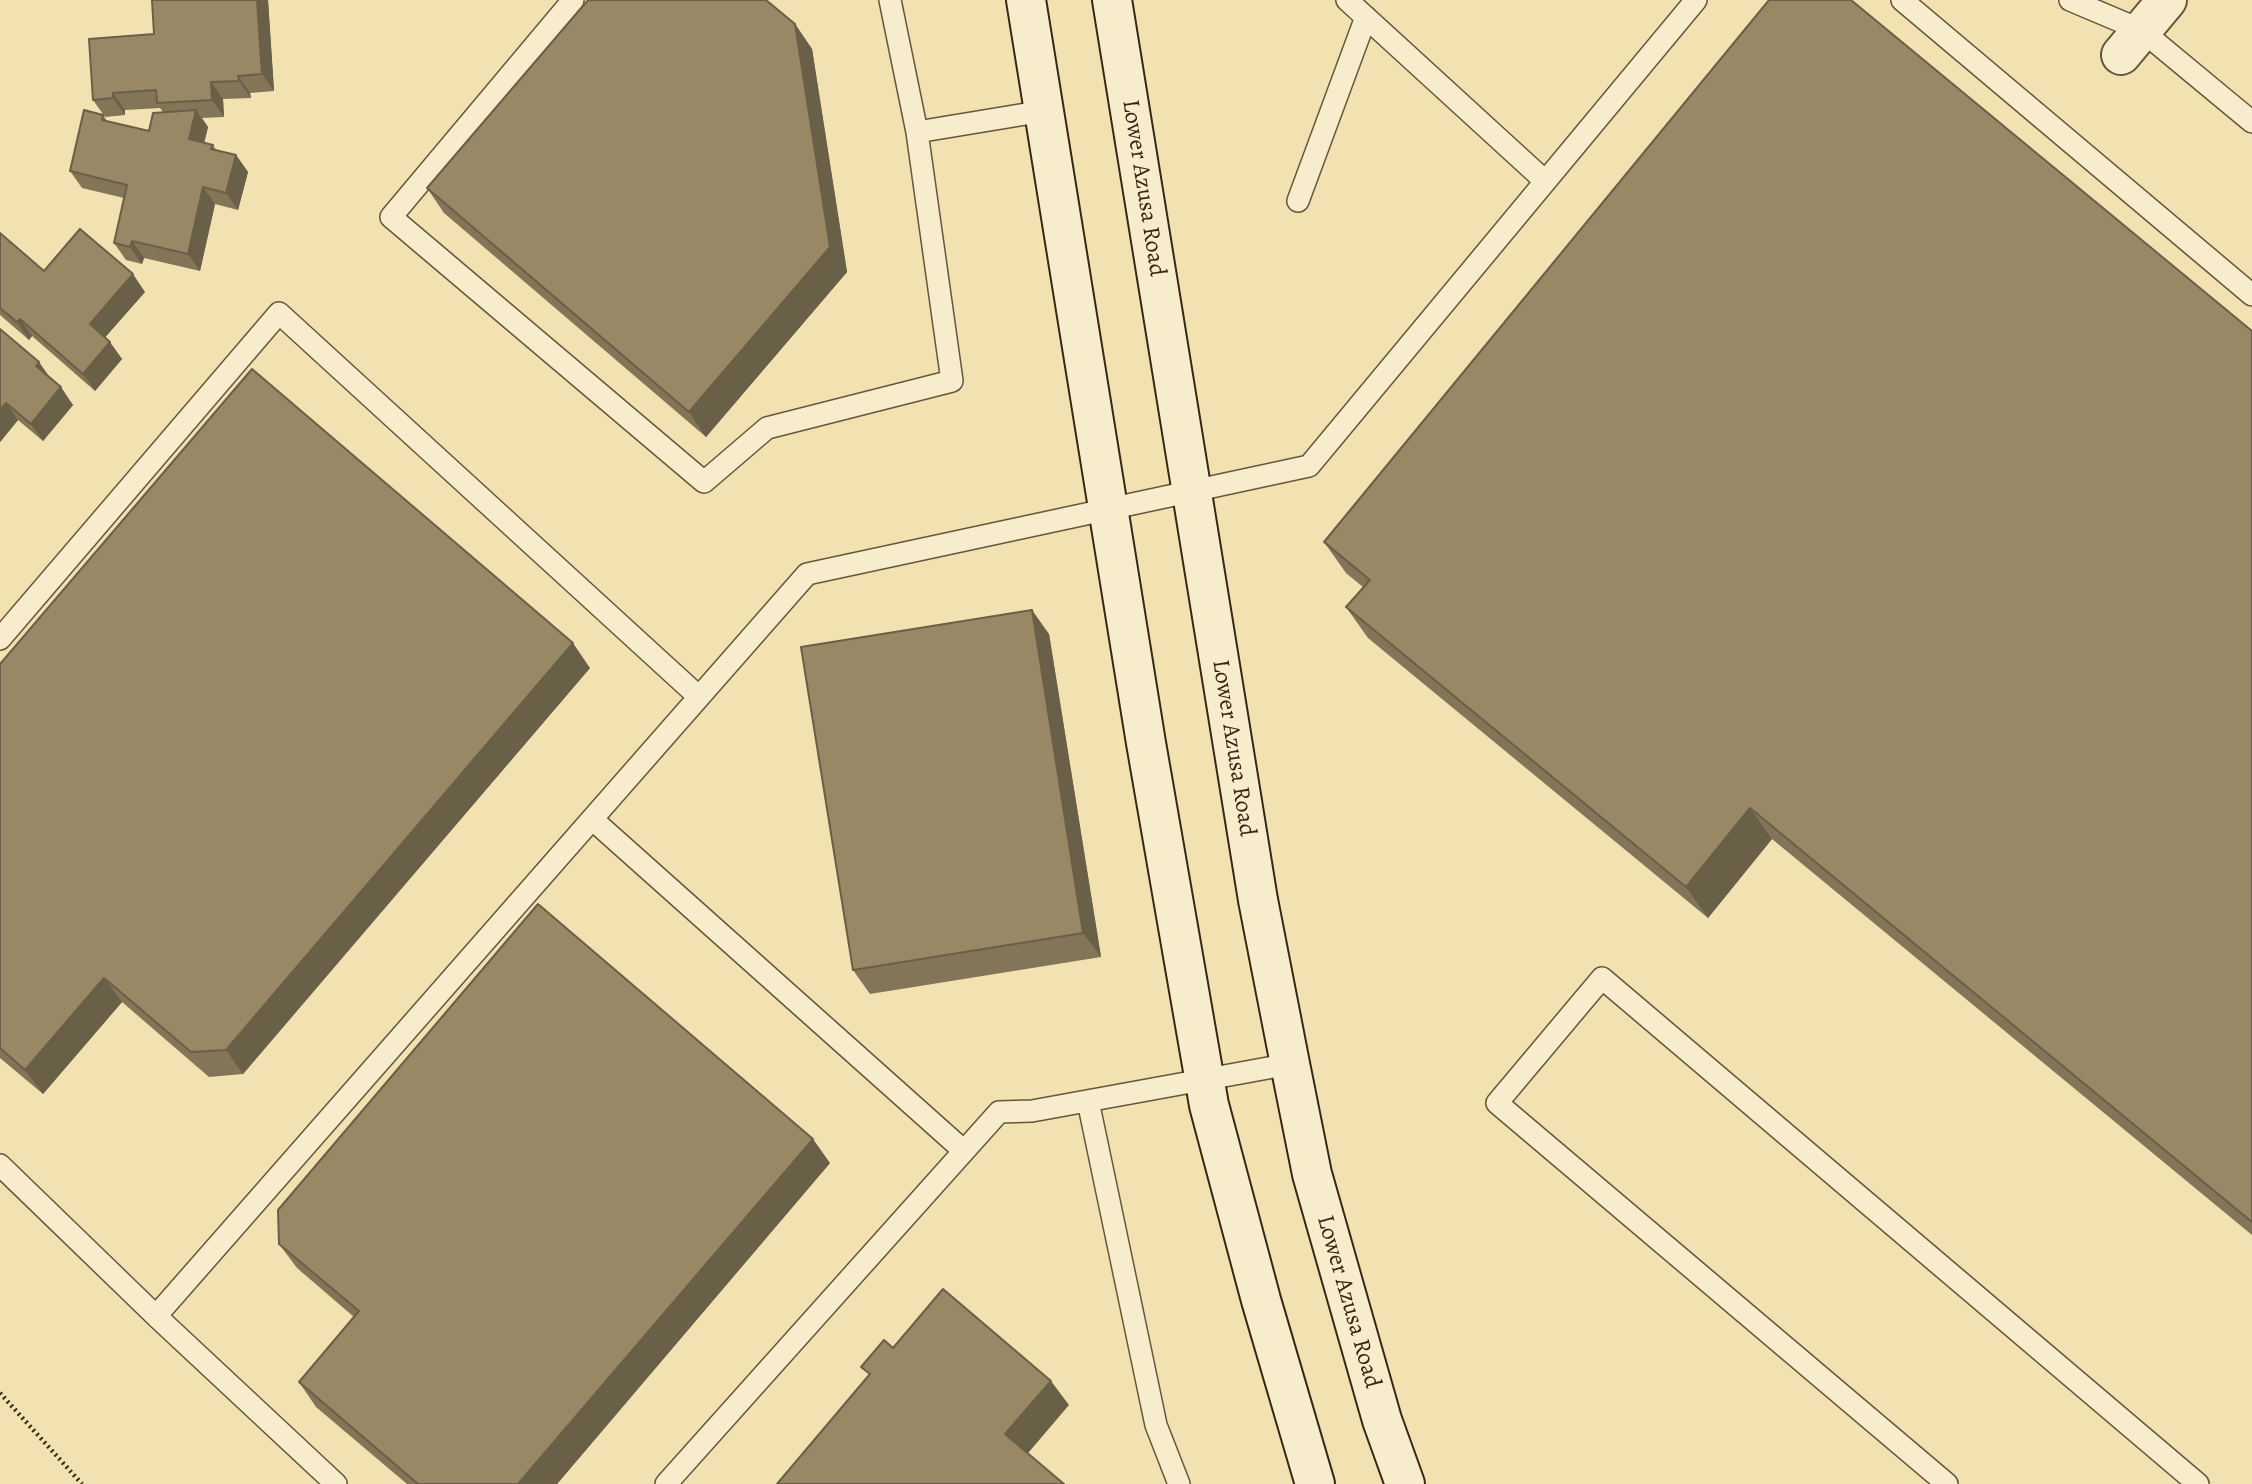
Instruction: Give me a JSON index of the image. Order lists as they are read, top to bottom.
{
  "streets": {
    "main road": ["Lower Azusa Road"]
  }
}
